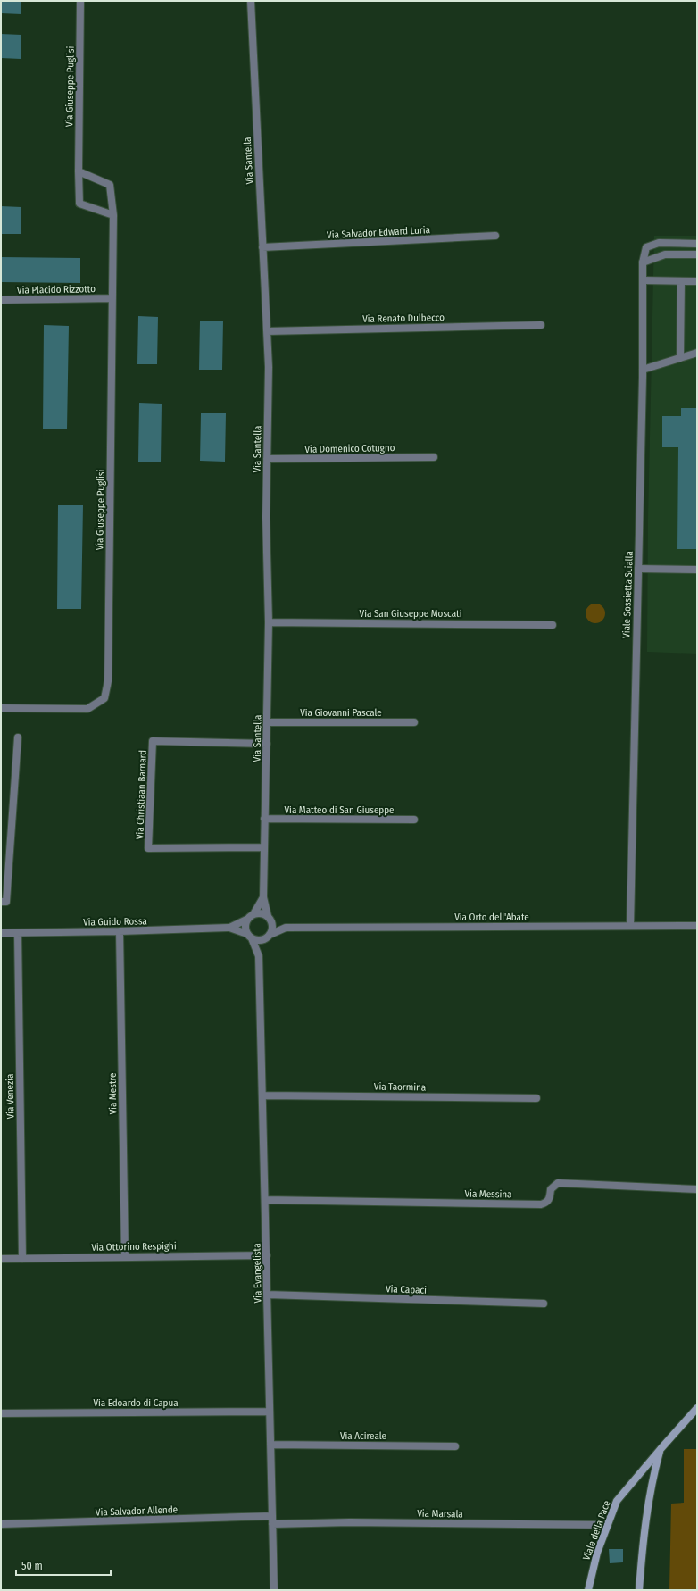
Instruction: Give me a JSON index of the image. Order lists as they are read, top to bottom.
{
  "streets": {
    "street": [
      "Via Giuseppe Puglisi",
      "Via Santella",
      "Via Salvador Edward Luria",
      "Via Placido Rizzotto",
      "Via Renato Dulbecco",
      "Via Domenico Cotugno",
      "Viale Sossietta Scialla",
      "Via San Giuseppe Moscati",
      "Via Giovanni Pascale",
      "Via Christiaan Barnard",
      "Via Matteo di San Giuseppe",
      "Via Orto dell'Abate",
      "Via Guido Rossa",
      "Via Taormina",
      "Via Mestre",
      "Via Venezia",
      "Via Messina",
      "Via Ottorino Respighi",
      "Via Evangelista",
      "Via Capaci",
      "Via Edoardo di Capua",
      "Via Acireale",
      "Via Salvador Allende",
      "Via Marsala",
      "Viale della Pace"
    ]
  },
  "crossings": [
    ["Via Giuseppe Puglisi", "Via Placido Rizzotto"],
    ["Via Santella", "Via Salvador Edward Luria"],
    ["Via Santella", "Via Renato Dulbecco"],
    ["Via Santella", "Via Domenico Cotugno"],
    ["Via Santella", "Via San Giuseppe Moscati"],
    ["Via Santella", "Via Giovanni Pascale"],
    ["Via Santella", "Via Christiaan Barnard"],
    ["Via Santella", "Via Matteo di San Giuseppe"],
    ["Via Santella", "Via Orto dell'Abate"],
    ["Via Santella", "Via Guido Rossa"],
    ["Via Santella", "Via Evangelista"],
    ["Viale Sossietta Scialla", "Via Orto dell'Abate"],
    ["Via Orto dell'Abate", "Via Guido Rossa"],
    ["Via Orto dell'Abate", "Via Evangelista"],
    ["Via Guido Rossa", "Via Mestre"],
    ["Via Guido Rossa", "Via Venezia"],
    ["Via Guido Rossa", "Via Evangelista"],
    ["Via Taormina", "Via Evangelista"],
    ["Via Mestre", "Via Ottorino Respighi"],
    ["Via Venezia", "Via Ottorino Respighi"],
    ["Via Messina", "Via Evangelista"],
    ["Via Ottorino Respighi", "Via Evangelista"],
    ["Via Evangelista", "Via Capaci"],
    ["Via Evangelista", "Via Edoardo di Capua"],
    ["Via Evangelista", "Via Acireale"],
    ["Via Evangelista", "Via Salvador Allende"],
    ["Via Evangelista", "Via Marsala"],
    ["Via Marsala", "Viale della Pace"]
  ],
  "scale_bar": "50 m"
}
